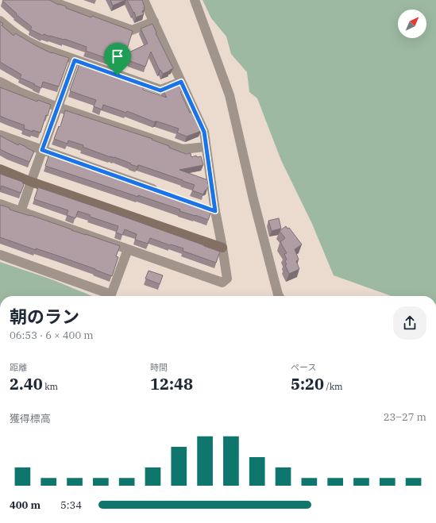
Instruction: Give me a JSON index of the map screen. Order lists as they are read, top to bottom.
{
  "north": "top right",
  "page": {
    "heading": ["朝のラン", "06:53 · 6 × 400 m"],
    "stats": [
      ["距離", "2.40 km"],
      ["時間", "12:48"],
      ["ペース", "5:20 /km"]
    ],
    "chart": ["獲得標高", "23–27 m"],
    "list": [
      {
        "name": "400 m",
        "note": "5:34"
      }
    ]
  }
}
